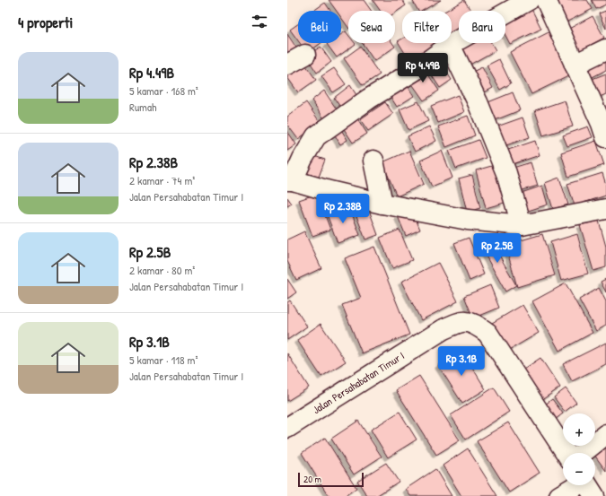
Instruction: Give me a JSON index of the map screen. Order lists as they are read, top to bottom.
{
  "streets": {
    "street": ["Jalan Persahabatan Timur I"]
  },
  "scale_bar": "20 m",
  "page": {
    "heading": "4 properti",
    "chip": [
      "Beli",
      "Sewa",
      "Filter",
      "Baru"
    ],
    "list": [
      {
        "name": "Rp 4.49B",
        "note": "5 kamar · 168 m² · Rumah"
      },
      {
        "name": "Rp 2.38B",
        "note": "2 kamar · 74 m² · Jalan Persahabatan Timur I"
      },
      {
        "name": "Rp 2.5B",
        "note": "2 kamar · 80 m² · Jalan Persahabatan Timur I"
      },
      {
        "name": "Rp 3.1B",
        "note": "5 kamar · 118 m² · Jalan Persahabatan Timur I"
      }
    ],
    "price": [
      "Rp 4.49B",
      "Rp 2.38B",
      "Rp 2.5B",
      "Rp 3.1B"
    ],
    "map_buttons": ["+", "−"],
    "scale": "20 m"
  }
}
